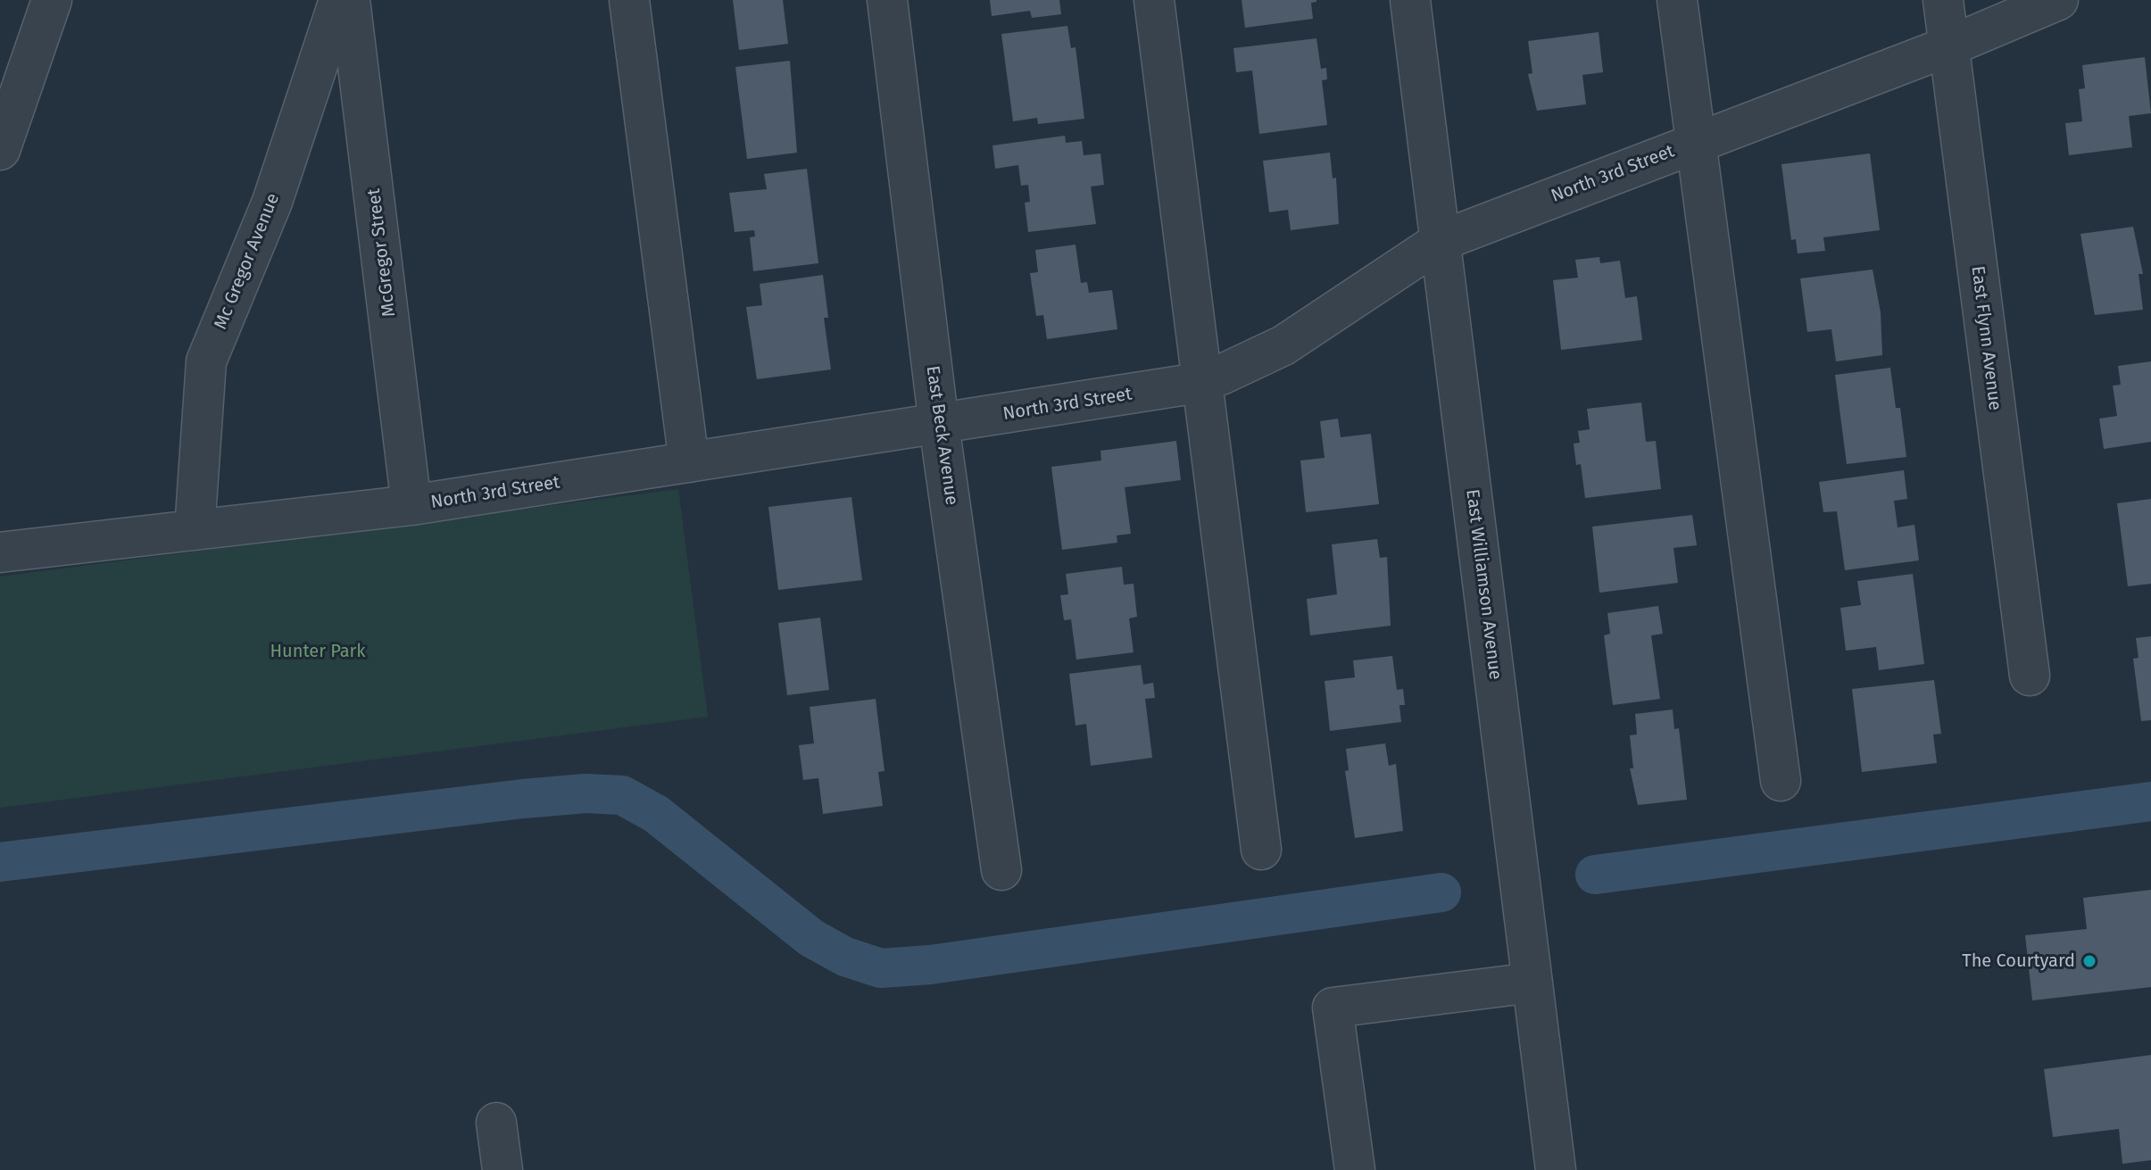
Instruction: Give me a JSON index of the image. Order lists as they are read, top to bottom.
{
  "streets": {
    "street": [
      "North 3rd Street",
      "McGregor Street",
      "Mc Gregor Avenue",
      "East Flynn Avenue",
      "East Beck Avenue",
      "East Williamson Avenue"
    ]
  },
  "crossings": [
    ["North 3rd Street", "McGregor Street"],
    ["North 3rd Street", "Mc Gregor Avenue"],
    ["North 3rd Street", "East Flynn Avenue"],
    ["North 3rd Street", "East Beck Avenue"],
    ["North 3rd Street", "East Williamson Avenue"]
  ],
  "parks": ["Hunter Park"],
  "places": ["The Courtyard"]
}
